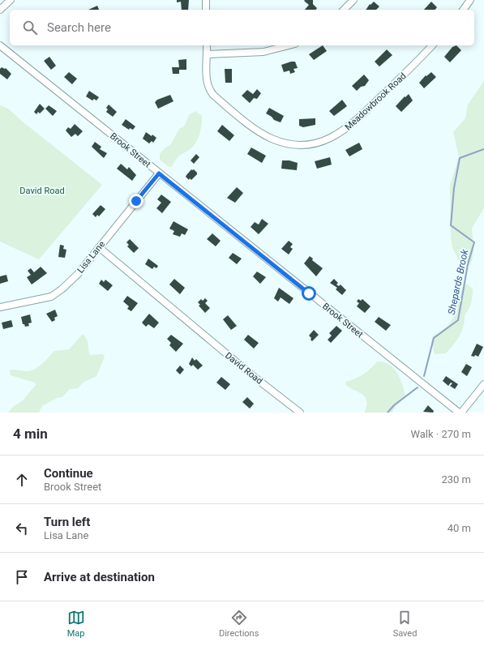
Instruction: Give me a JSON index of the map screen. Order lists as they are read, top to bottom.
{
  "streets": {
    "street": [
      "Meadowbrook Road",
      "Brook Street",
      "Lisa Lane",
      "David Road"
    ]
  },
  "crossings": [
    ["Brook Street", "Lisa Lane"],
    ["Lisa Lane", "David Road"]
  ],
  "water": ["Shepards Brook"],
  "parks": ["David Road"],
  "page": {
    "search": "Search here",
    "heading": ["4 min", "Walk · 270 m"],
    "list": [
      ["Continue", "Brook Street", "230 m"],
      ["Turn left", "Lisa Lane", "40 m"],
      "Arrive at destination"
    ],
    "nav": ["Map", "Directions", "Saved"]
  }
}
